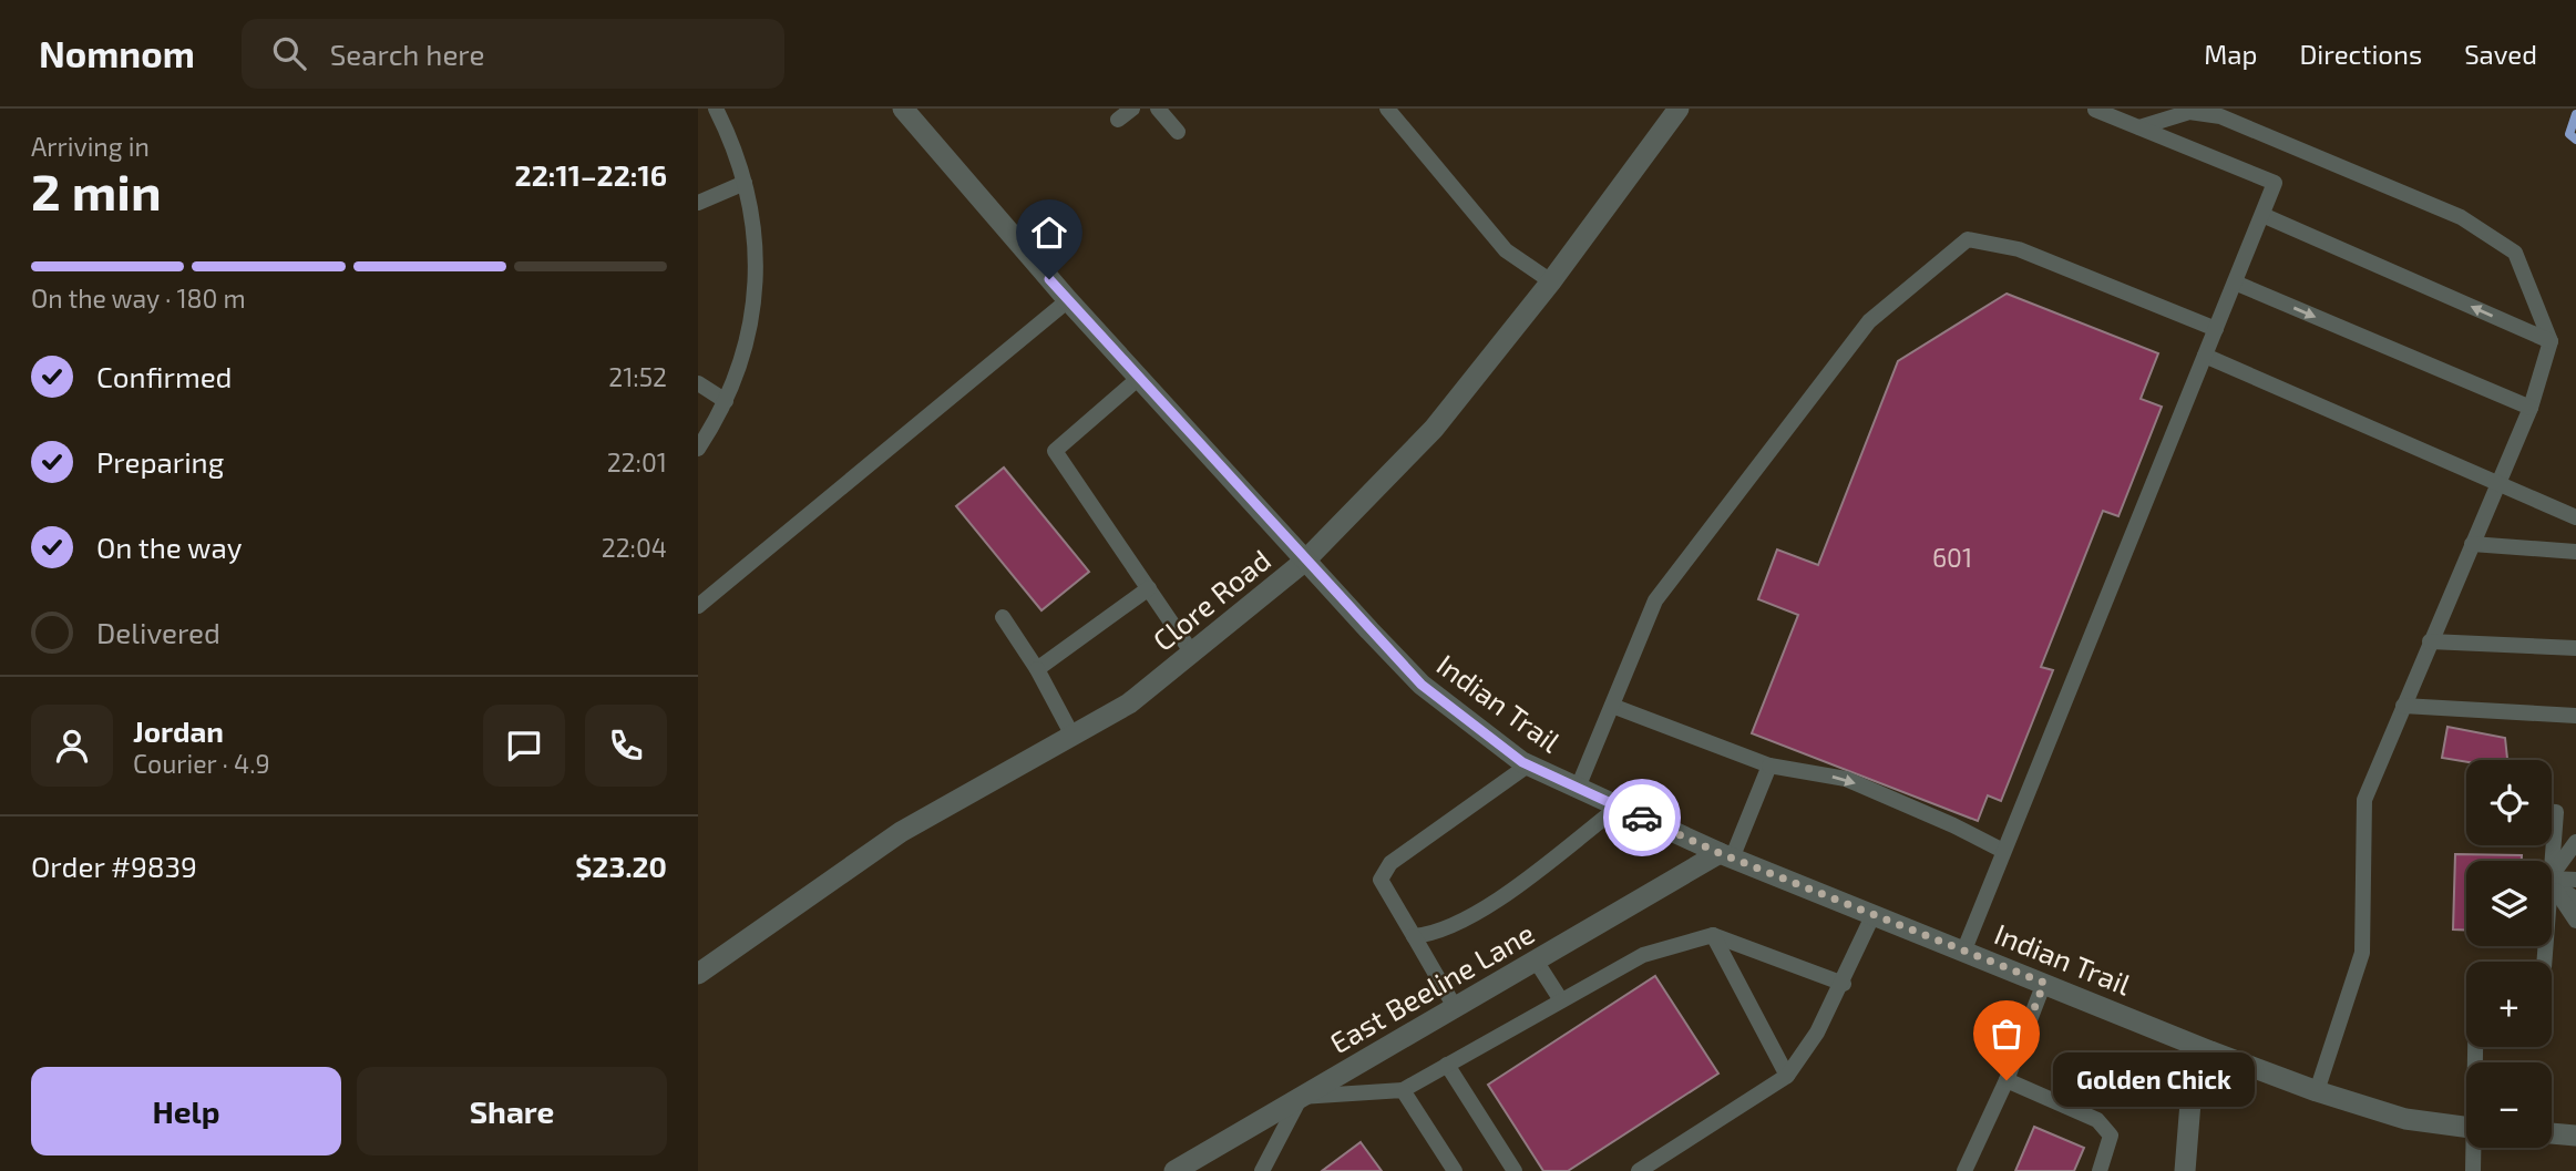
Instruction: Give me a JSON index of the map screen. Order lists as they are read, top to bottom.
{
  "streets": {
    "street": ["Clore Road", "Indian Trail", "East Beeline Lane"]
  },
  "crossings": [
    ["Clore Road", "Indian Trail"],
    ["Indian Trail", "East Beeline Lane"]
  ],
  "places": ["Golden Chick"],
  "house_numbers": ["601"],
  "page": {
    "header": "Nomnom",
    "search": "Search here",
    "nav": ["Map", "Directions", "Saved"],
    "heading": ["2 min", "Arriving in", "22:11–22:16"],
    "panel": [
      "Jordan",
      "Courier · 4.9",
      "Order #9839",
      "$23.20"
    ],
    "bar": "On the way · 180 m",
    "list": [
      ["Confirmed", "21:52"],
      ["Preparing", "22:01"],
      ["On the way", "22:04"],
      "Delivered"
    ],
    "map_buttons": ["+", "−"],
    "buttons": ["Help", "Share"],
    "bubble": "Golden Chick"
  }
}
